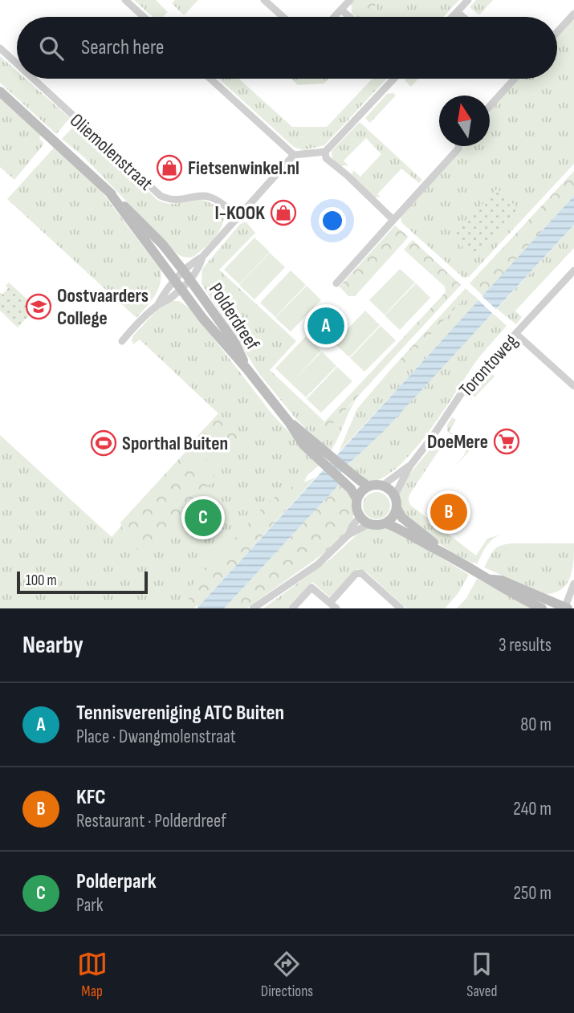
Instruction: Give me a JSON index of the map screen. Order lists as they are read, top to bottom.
{
  "streets": {
    "main road": ["Polderdreef"],
    "street": ["Oliemolenstraat", "Torontoweg"]
  },
  "places": {
    "shop": ["Fietsenwinkel.nl", "I-KOOK"],
    "school or university": ["Oostvaarders College"],
    "supermarket": ["DoeMere"],
    "sports": ["Sporthal Buiten"]
  },
  "scale_bar": "100 m",
  "north": "top",
  "page": {
    "search": "Search here",
    "pins": ["A", "B", "C"],
    "scale": "100 m",
    "heading": ["Nearby", "3 results"],
    "list": [
      {
        "mark": "A",
        "name": "Tennisvereniging ATC Buiten",
        "note": "Place · Dwangmolenstraat",
        "value": "80 m"
      },
      {
        "mark": "B",
        "name": "KFC",
        "note": "Restaurant · Polderdreef",
        "value": "240 m"
      },
      {
        "mark": "C",
        "name": "Polderpark",
        "note": "Park",
        "value": "250 m"
      }
    ],
    "nav": ["Map", "Directions", "Saved"]
  }
}
